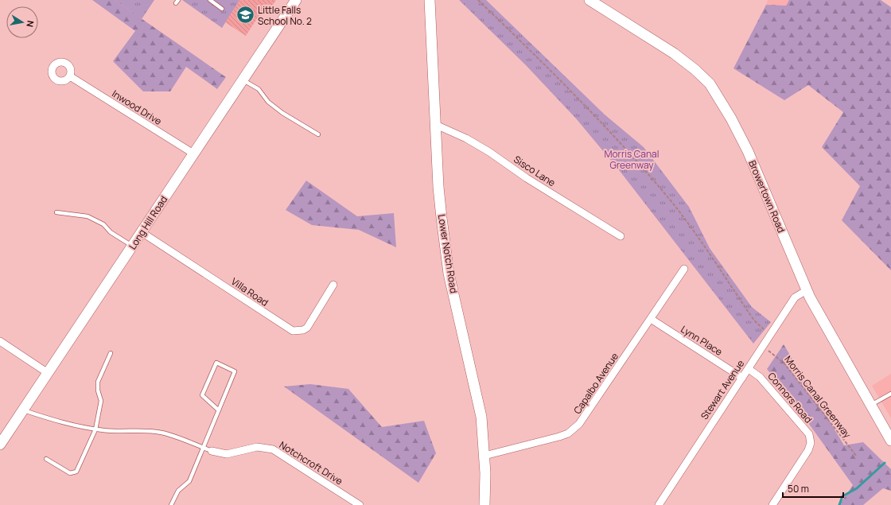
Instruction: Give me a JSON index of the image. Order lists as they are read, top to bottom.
{
  "streets": {
    "street": [
      "Inwood Drive",
      "Sisco Lane",
      "Browertown Road",
      "Long Hill Road",
      "Lower Notch Road",
      "Villa Road",
      "Lynn Place",
      "Capalbo Avenue",
      "Stewart Avenue",
      "Connors Road",
      "Notchcroft Drive"
    ],
    "path": ["Morris Canal Greenway"]
  },
  "crossings": [
    ["Inwood Drive", "Long Hill Road"],
    ["Sisco Lane", "Lower Notch Road"],
    ["Browertown Road", "Stewart Avenue"],
    ["Long Hill Road", "Villa Road"],
    ["Lower Notch Road", "Capalbo Avenue"],
    ["Lynn Place", "Capalbo Avenue"],
    ["Lynn Place", "Stewart Avenue"],
    ["Stewart Avenue", "Morris Canal Greenway"],
    ["Stewart Avenue", "Connors Road"]
  ],
  "parks": ["Morris Canal Greenway"],
  "places": {
    "school or university": ["Little Falls School No. 2"]
  },
  "scale_bar": "50 m",
  "north": "right"
}
